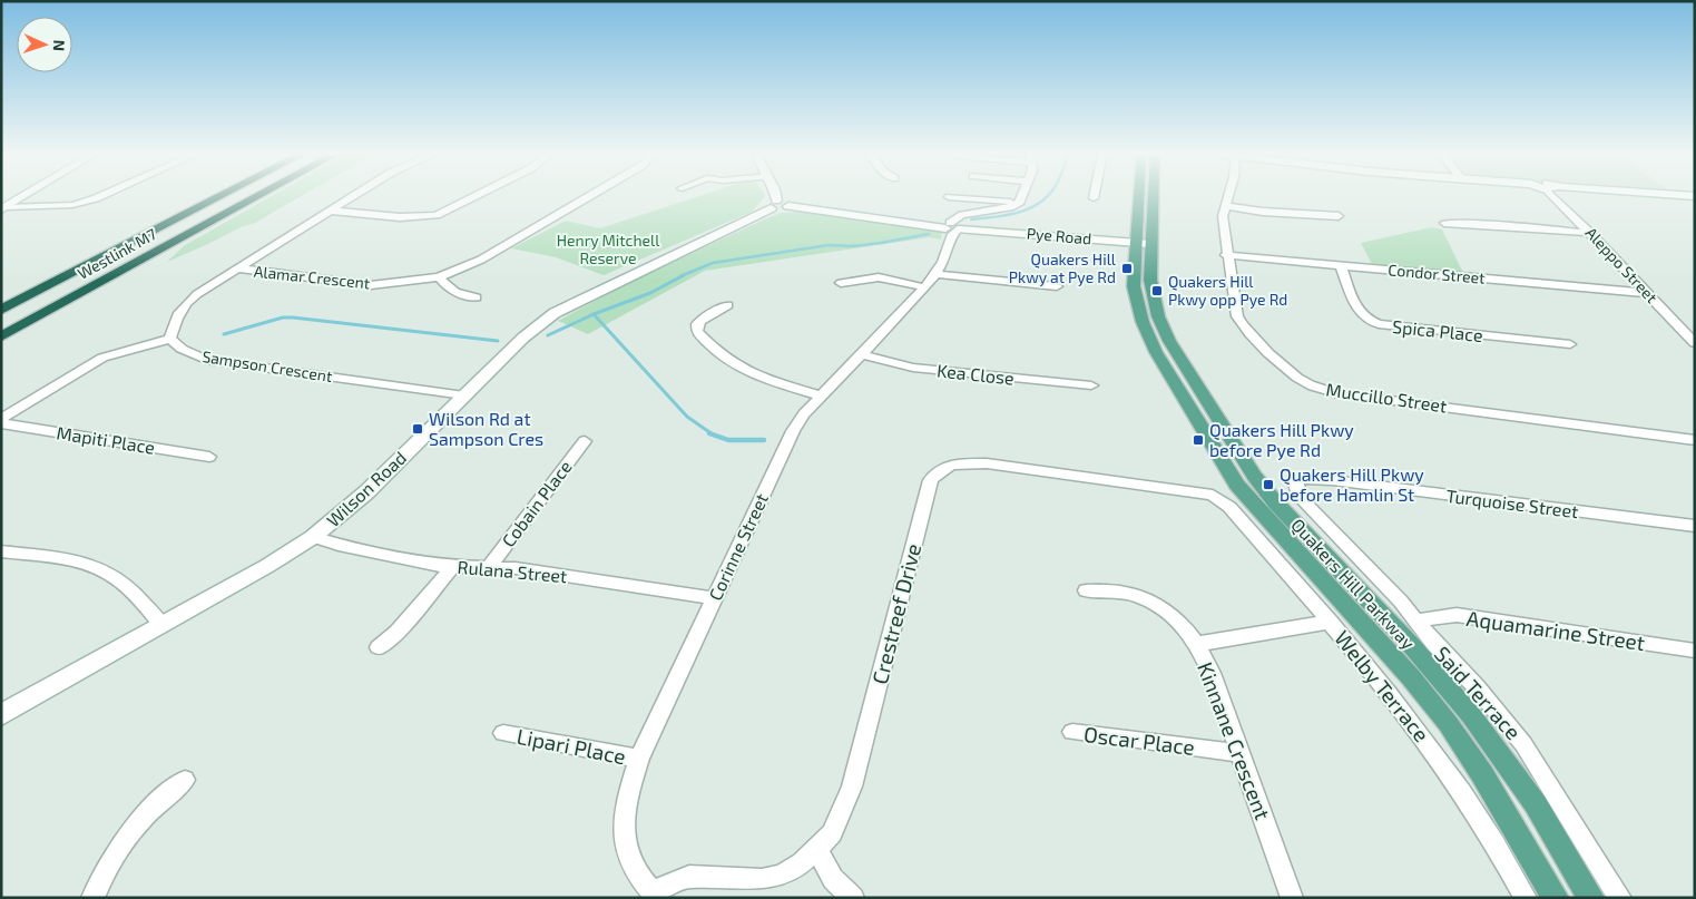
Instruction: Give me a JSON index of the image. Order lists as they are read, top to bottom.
{
  "streets": {
    "highway": ["Westlink M7"],
    "main road": ["Quakers Hill Parkway"],
    "street": [
      "Pye Road",
      "Aleppo Street",
      "Condor Street",
      "Alamar Crescent",
      "Spica Place",
      "Sampson Crescent",
      "Kea Close",
      "Muccillo Street",
      "Mapiti Place",
      "Wilson Road",
      "Cobain Place",
      "Turquoise Street",
      "Corinne Street",
      "Rulana Street",
      "Crestreef Drive",
      "Aquamarine Street",
      "Welby Terrace",
      "Said Terrace",
      "Oscar Place",
      "Kinnane Crescent",
      "Lipari Place"
    ]
  },
  "crossings": [
    ["Pye Road", "Wilson Road"],
    ["Pye Road", "Corinne Street"],
    ["Pye Road", "Quakers Hill Parkway"],
    ["Aleppo Street", "Condor Street"],
    ["Condor Street", "Spica Place"],
    ["Condor Street", "Muccillo Street"],
    ["Sampson Crescent", "Wilson Road"],
    ["Kea Close", "Corinne Street"],
    ["Wilson Road", "Rulana Street"],
    ["Cobain Place", "Rulana Street"],
    ["Turquoise Street", "Said Terrace"],
    ["Corinne Street", "Rulana Street"],
    ["Corinne Street", "Crestreef Drive"],
    ["Corinne Street", "Lipari Place"],
    ["Crestreef Drive", "Welby Terrace"],
    ["Aquamarine Street", "Said Terrace"],
    ["Oscar Place", "Kinnane Crescent"]
  ],
  "parks": ["Henry Mitchell Reserve"],
  "places": {
    "transit": [
      "Quakers Hill Pkwy at Pye Rd",
      "Quakers Hill Pkwy opp Pye Rd",
      "Wilson Rd at Sampson Cres",
      "Quakers Hill Pkwy before Pye Rd",
      "Quakers Hill Pkwy before Hamlin St"
    ]
  },
  "north": "right"
}
